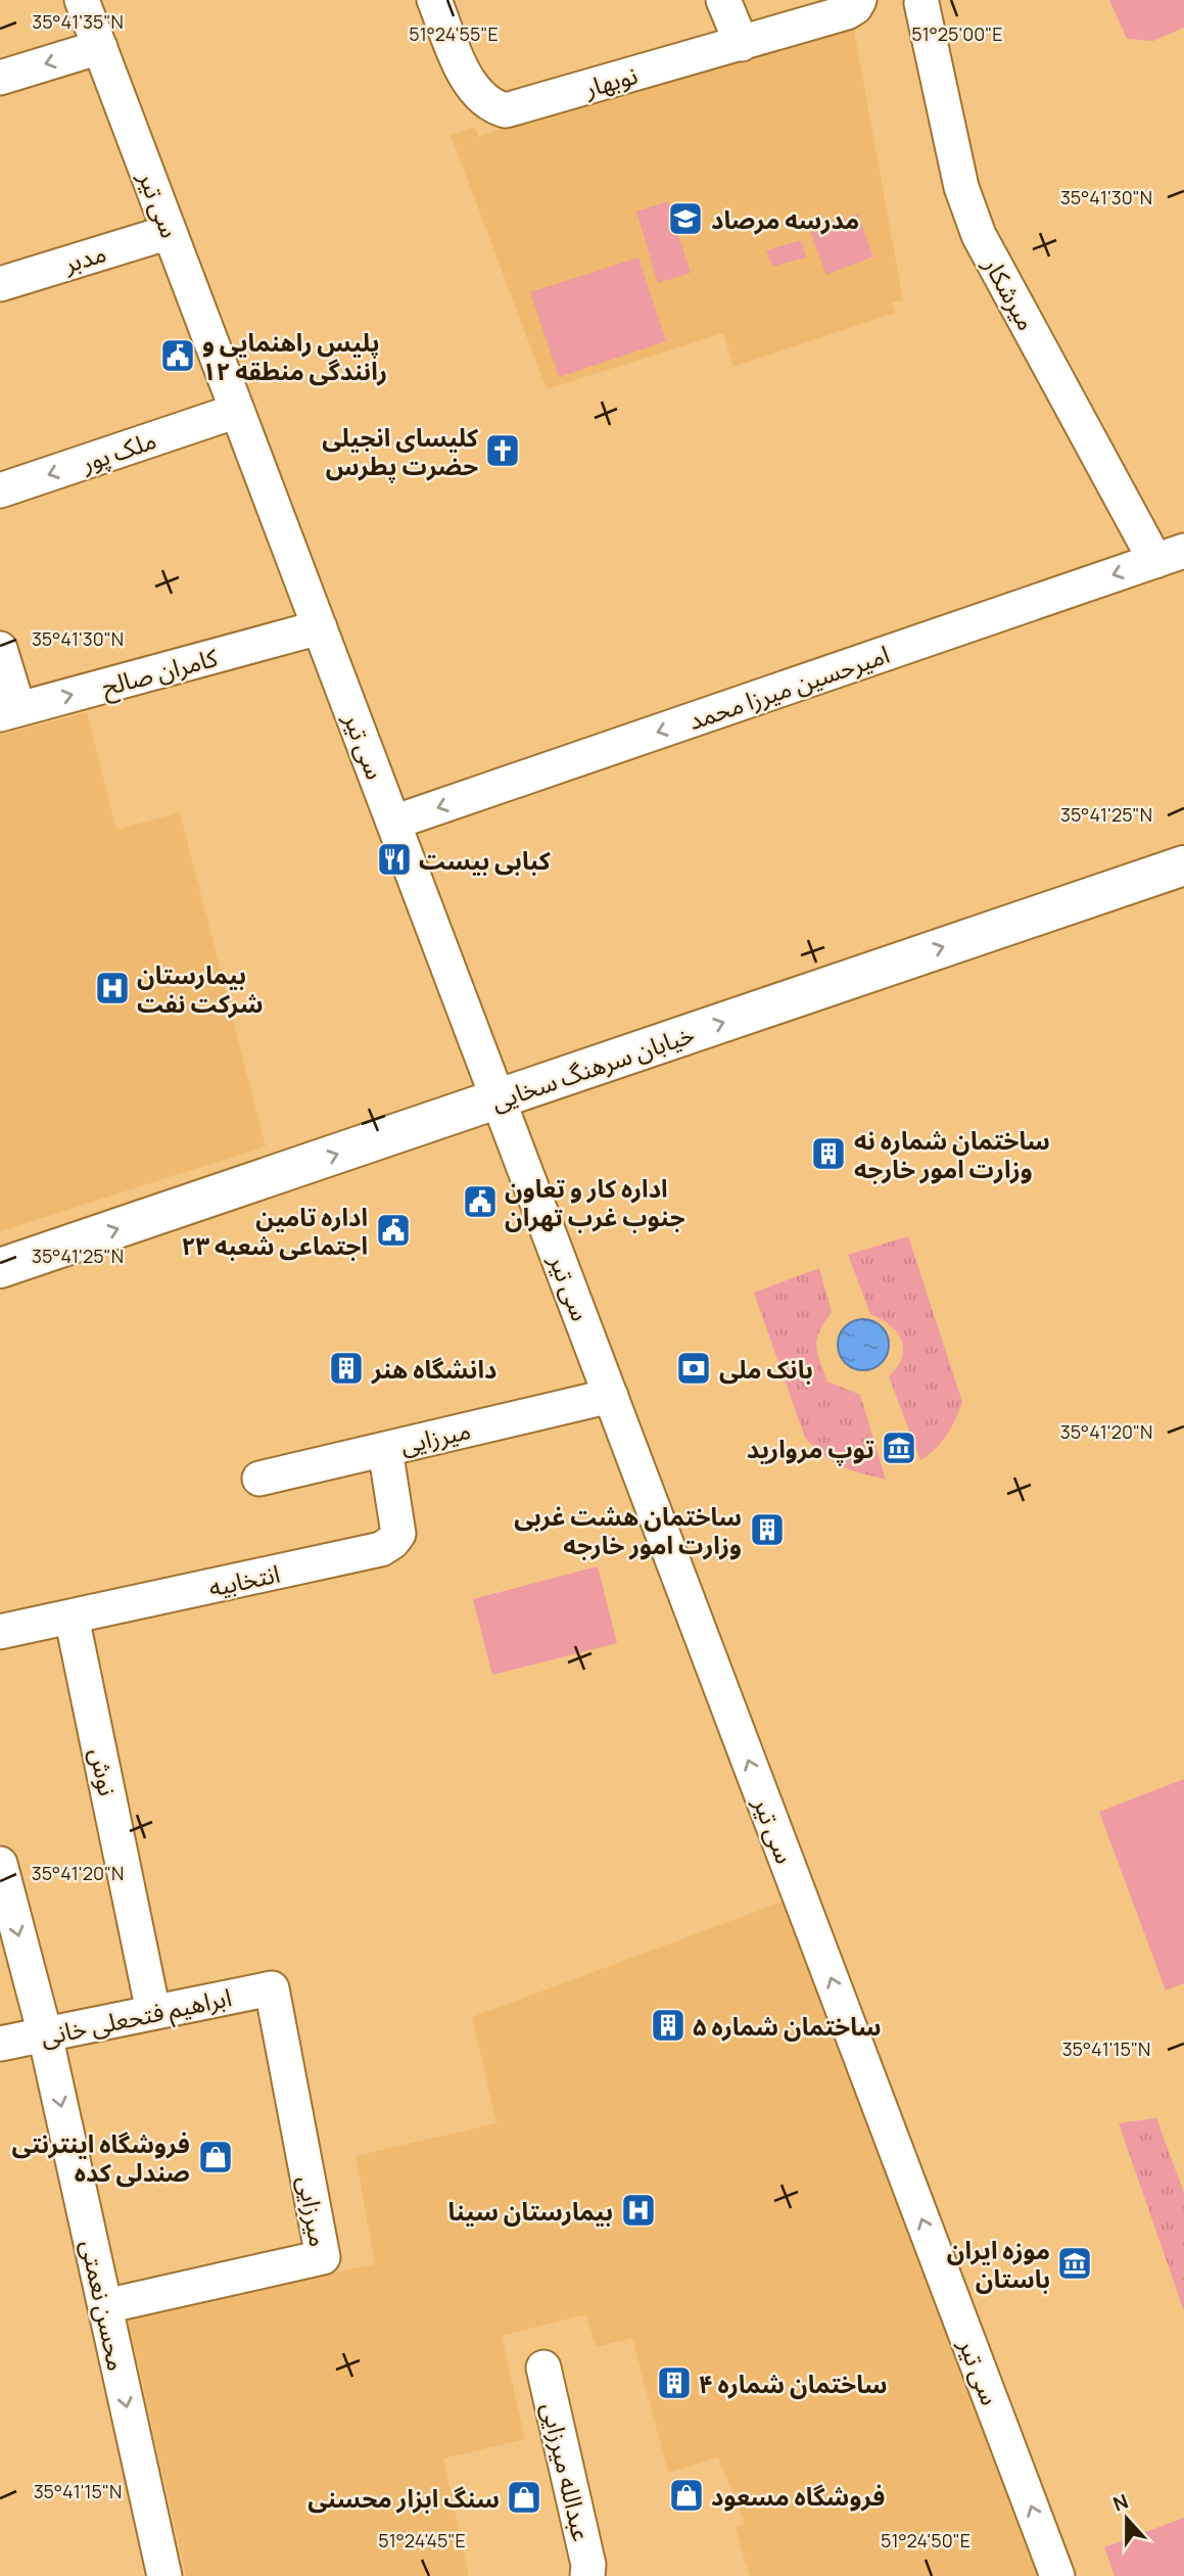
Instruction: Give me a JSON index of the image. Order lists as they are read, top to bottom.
{
  "streets": {
    "main road": ["خیابان سرهنگ سخایی"],
    "street": [
      "نوبهار",
      "سی تیر",
      "مدبر",
      "میرشکار",
      "ملک پور",
      "کامران صالح",
      "امیرحسین میرزا محمد",
      "میرزایی",
      "انتخابیه",
      "نوش",
      "ابراهیم فتحعلی خانی",
      "محسن نعمتی",
      "عبدالله میرزایی"
    ]
  },
  "crossings": [
    ["سی تیر", "مدبر"],
    ["سی تیر", "ملک پور"],
    ["سی تیر", "کامران صالح"],
    ["سی تیر", "امیرحسین میرزا محمد"],
    ["سی تیر", "خیابان سرهنگ سخایی"],
    ["سی تیر", "میرزایی"],
    ["میرشکار", "امیرحسین میرزا محمد"],
    ["میرزایی", "انتخابیه"],
    ["میرزایی", "ابراهیم فتحعلی خانی"],
    ["میرزایی", "محسن نعمتی"],
    ["انتخابیه", "نوش"],
    ["نوش", "ابراهیم فتحعلی خانی"],
    ["ابراهیم فتحعلی خانی", "محسن نعمتی"]
  ],
  "one_way": [
    "سی تیر",
    "ملک پور",
    "کامران صالح",
    "امیرحسین میرزا محمد",
    "خیابان سرهنگ سخایی",
    "محسن نعمتی"
  ],
  "places": {
    "school or university": ["مدرسه مرصاد"],
    "public building": ["پلیس راهنمایی و رانندگی منطقه ۱۲", "اداره کار و تعاون جنوب غرب تهران", "اداره تامین اجتماعی شعبه ۲۳"],
    "church": ["کلیسای انجیلی حضرت پطرس"],
    "restaurant": ["کبابی بیست"],
    "hospital": ["بیمارستان شرکت نفت", "بیمارستان سینا"],
    "building": [
      "ساختمان شماره نه وزارت امور خارجه",
      "دانشگاه هنر",
      "ساختمان هشت غربی وزارت امور خارجه",
      "ساختمان شماره ۵",
      "ساختمان شماره ۴"
    ],
    "bank": ["بانک ملی"],
    "museum": ["توپ مروارید", "موزه ایران باستان"],
    "shop": ["فروشگاه اینترنتی صندلی کده", "فروشگاه مسعود", "سنگ ابزار محسنی"]
  },
  "north": "top",
  "coordinates": [
    "35°41'35\"N",
    "51°24'55\"E",
    "51°25'00\"E",
    "35°41'30\"N",
    "35°41'25\"N",
    "35°41'20\"N",
    "35°41'15\"N",
    "51°24'45\"E",
    "51°24'50\"E"
  ]
}
